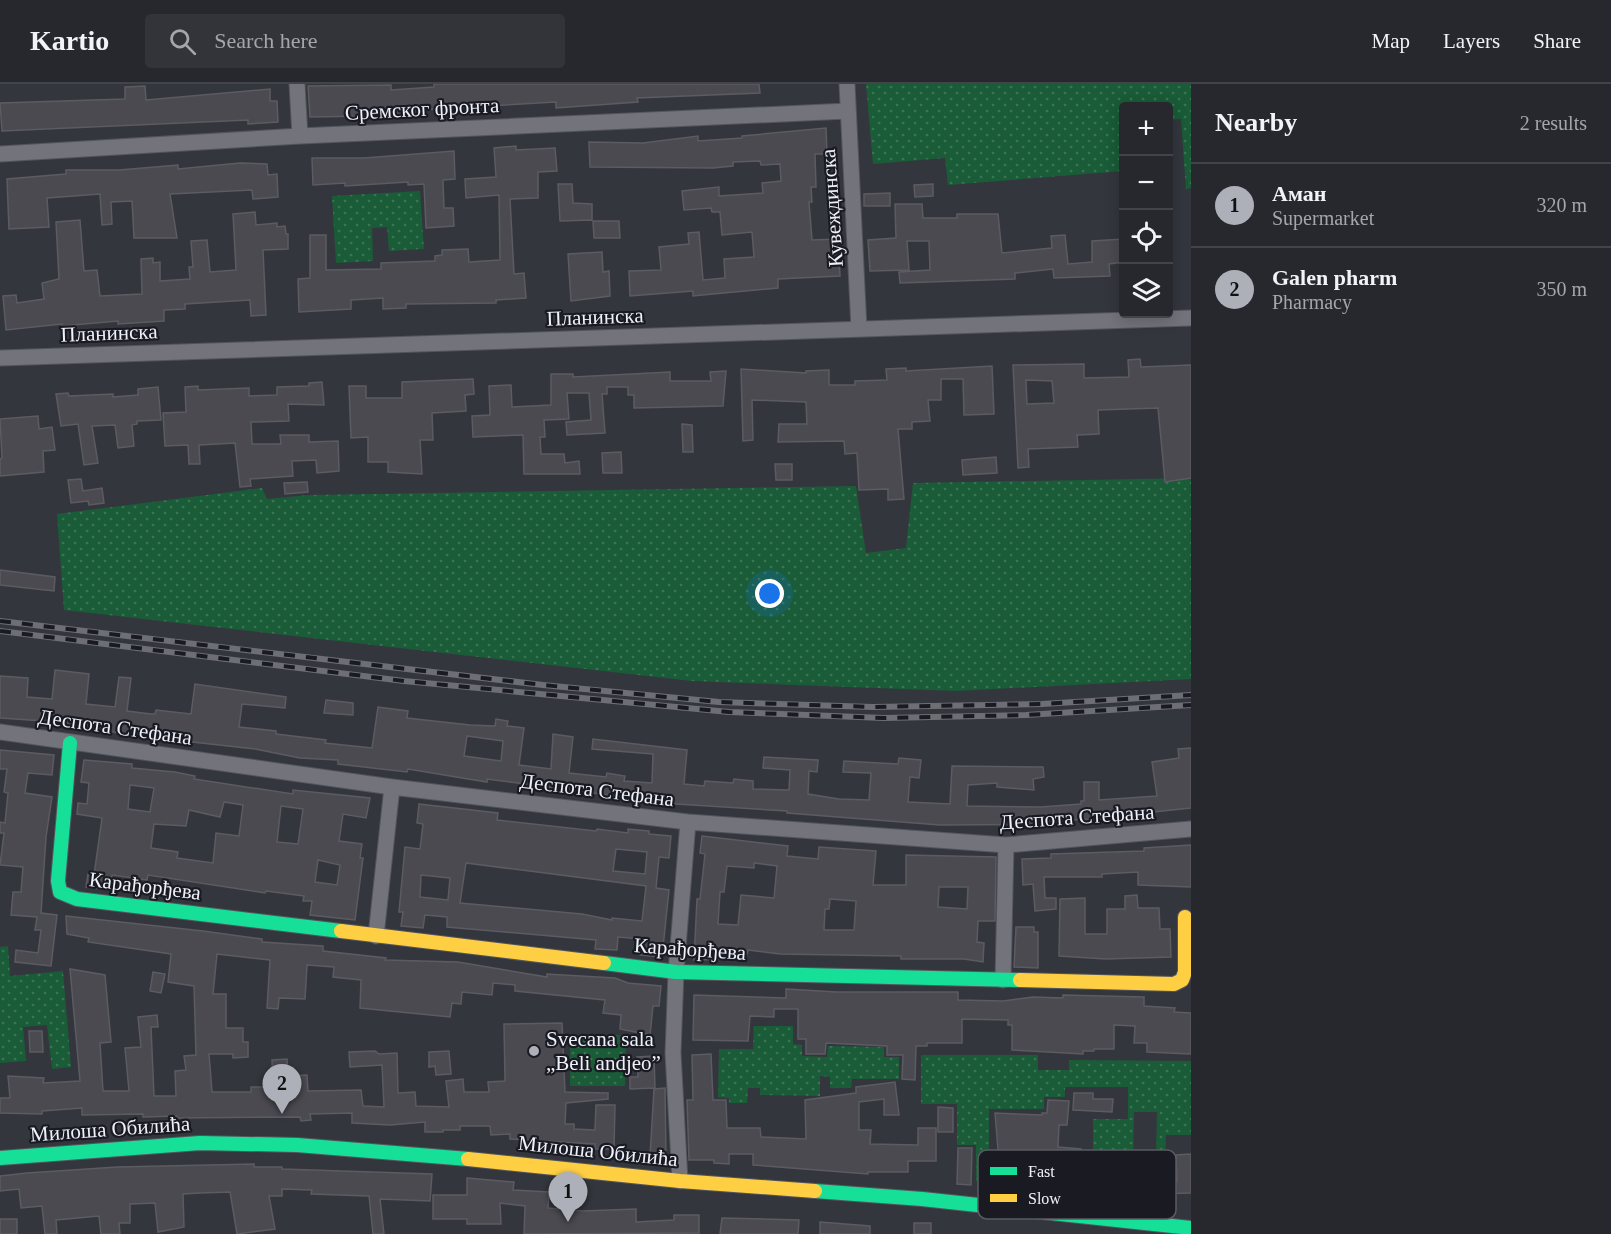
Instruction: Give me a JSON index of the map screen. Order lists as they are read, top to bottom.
{
  "streets": {
    "street": [
      "Сремског фронта",
      "Кувеждинска",
      "Планинска",
      "Деспота Стефана",
      "Карађорђева",
      "Милоша Обилића"
    ]
  },
  "crossings": [
    ["Сремског фронта", "Кувеждинска"],
    ["Кувеждинска", "Планинска"],
    ["Деспота Стефана", "Карађорђева"]
  ],
  "places": ["Svecana sala „Beli andjeo”"],
  "legend": ["Fast", "Slow"],
  "page": {
    "header": "Kartio",
    "search": "Search here",
    "nav": ["Map", "Layers", "Share"],
    "heading": ["Nearby", "2 results"],
    "map_buttons": ["+", "−"],
    "list": [
      {
        "mark": "1",
        "name": "Аман",
        "note": "Supermarket",
        "value": "320 m"
      },
      {
        "mark": "2",
        "name": "Galen pharm",
        "note": "Pharmacy",
        "value": "350 m"
      }
    ],
    "pins": ["2", "1"]
  }
}
